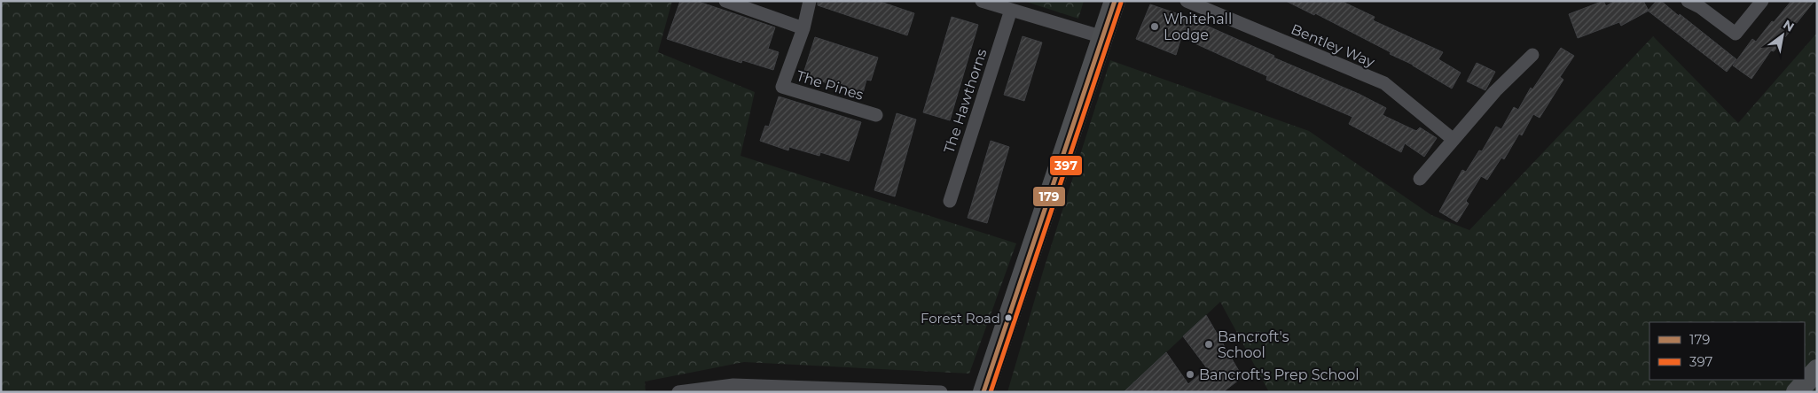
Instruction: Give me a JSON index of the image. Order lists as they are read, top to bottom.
{
  "streets": {
    "street": ["Bentley Way", "The Pines", "The Hawthorns"]
  },
  "places": [
    "Whitehall Lodge",
    "Forest Road",
    "Bancroft's School",
    "Bancroft's Prep School"
  ],
  "lines": ["transit line 179", "transit line 397"],
  "legend": ["179", "397"],
  "north": "top right"
}
